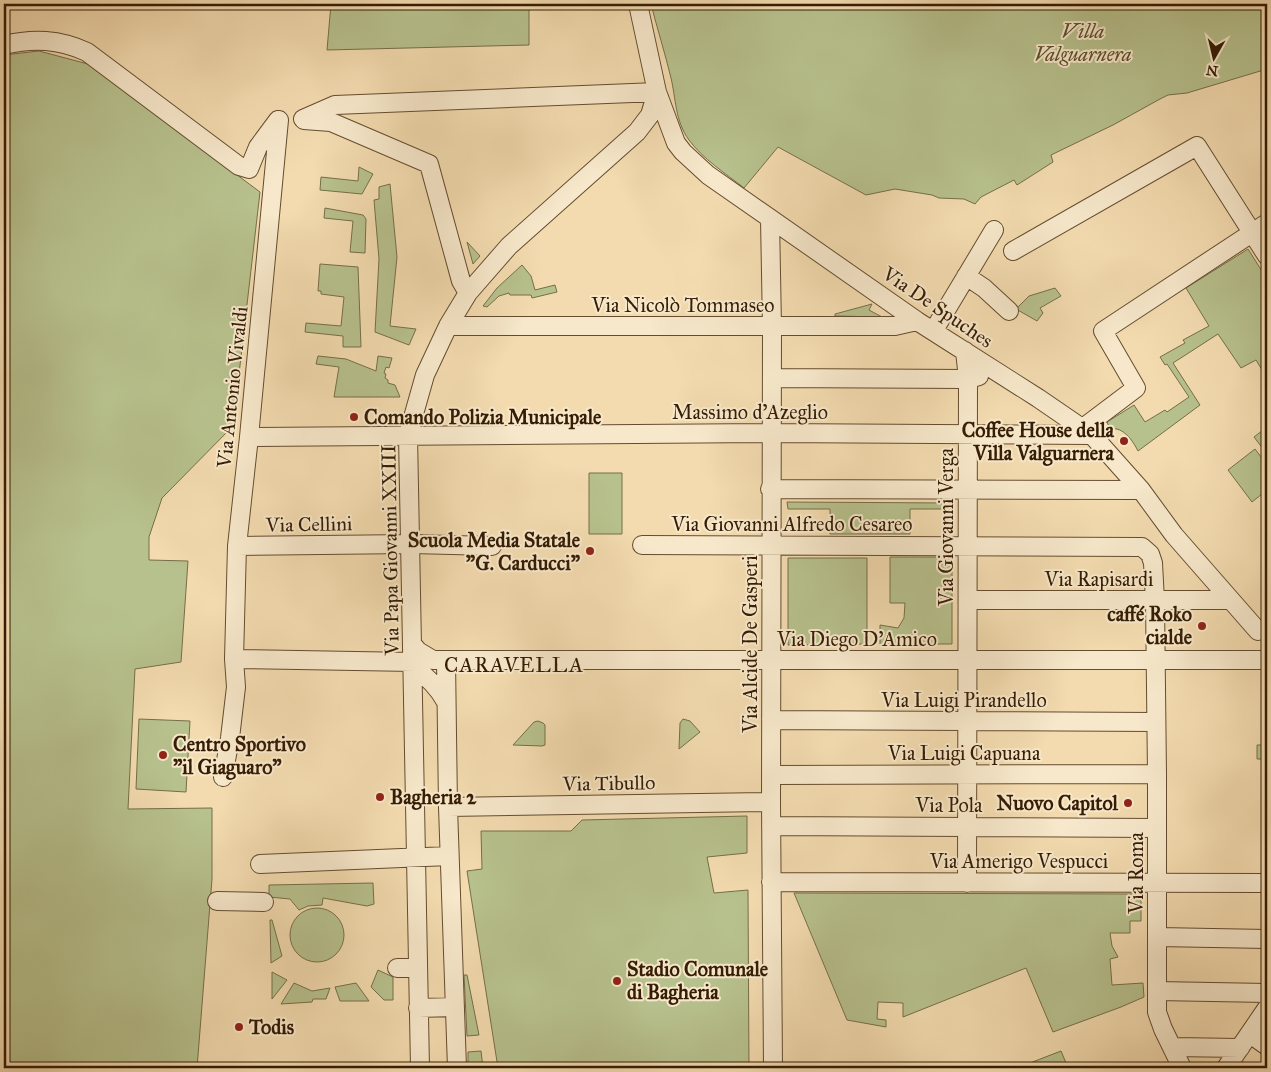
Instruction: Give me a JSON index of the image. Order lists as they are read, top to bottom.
{
  "streets": {
    "street": [
      "Via Nicolò Tommaseo",
      "Via De Spuches",
      "Via Antonio Vivaldi",
      "Massimo d'Azeglio",
      "Via Cellini",
      "Via Giovanni Alfredo Cesareo",
      "Via Giovanni Verga",
      "Via Papa Giovanni XXIII",
      "Via Rapisardi",
      "Via Diego D'Amico",
      "Via Alcide De Gasperi",
      "Via Luigi Pirandello",
      "Via Luigi Capuana",
      "Via Tibullo",
      "Via Pola",
      "Via Amerigo Vespucci",
      "Via Roma"
    ]
  },
  "crossings": [
    ["Via Nicolò Tommaseo", "Via De Spuches"],
    ["Via Nicolò Tommaseo", "Via Papa Giovanni XXIII"],
    ["Via Nicolò Tommaseo", "Via Alcide De Gasperi"],
    ["Via De Spuches", "Massimo d'Azeglio"],
    ["Via De Spuches", "Via Giovanni Verga"],
    ["Via De Spuches", "Via Papa Giovanni XXIII"],
    ["Via De Spuches", "Via Rapisardi"],
    ["Via De Spuches", "Via Alcide De Gasperi"],
    ["Via Antonio Vivaldi", "Massimo d'Azeglio"],
    ["Via Antonio Vivaldi", "Via Cellini"],
    ["Massimo d'Azeglio", "Via Giovanni Verga"],
    ["Massimo d'Azeglio", "Via Papa Giovanni XXIII"],
    ["Massimo d'Azeglio", "Via Alcide De Gasperi"],
    ["Via Cellini", "Via Papa Giovanni XXIII"],
    ["Via Giovanni Alfredo Cesareo", "Via Giovanni Verga"],
    ["Via Giovanni Alfredo Cesareo", "Via Alcide De Gasperi"],
    ["Via Giovanni Alfredo Cesareo", "Via Roma"],
    ["Via Giovanni Verga", "Via Rapisardi"],
    ["Via Giovanni Verga", "Via Diego D'Amico"],
    ["Via Giovanni Verga", "Via Luigi Pirandello"],
    ["Via Giovanni Verga", "Via Luigi Capuana"],
    ["Via Giovanni Verga", "Via Pola"],
    ["Via Giovanni Verga", "Via Amerigo Vespucci"],
    ["Via Papa Giovanni XXIII", "Via Diego D'Amico"],
    ["Via Rapisardi", "Via Roma"],
    ["Via Diego D'Amico", "Via Alcide De Gasperi"],
    ["Via Diego D'Amico", "Via Roma"],
    ["Via Alcide De Gasperi", "Via Luigi Pirandello"],
    ["Via Alcide De Gasperi", "Via Luigi Capuana"],
    ["Via Alcide De Gasperi", "Via Tibullo"],
    ["Via Alcide De Gasperi", "Via Pola"],
    ["Via Alcide De Gasperi", "Via Amerigo Vespucci"],
    ["Via Luigi Pirandello", "Via Roma"],
    ["Via Luigi Capuana", "Via Roma"],
    ["Via Pola", "Via Roma"],
    ["Via Amerigo Vespucci", "Via Roma"]
  ],
  "districts": ["CARAVELLA"],
  "parks": ["Villa Valguarnera"],
  "places": [
    "Comando Polizia Municipale",
    "Coffee House della Villa Valguarnera",
    "Scuola Media Statale \"G. Carducci\"",
    "caffé Roko cialde",
    "Centro Sportivo \"il Giaguaro\"",
    "Bagheria 2",
    "Nuovo Capitol",
    "Stadio Comunale di Bagheria",
    "Todis"
  ],
  "north": "bottom"
}
